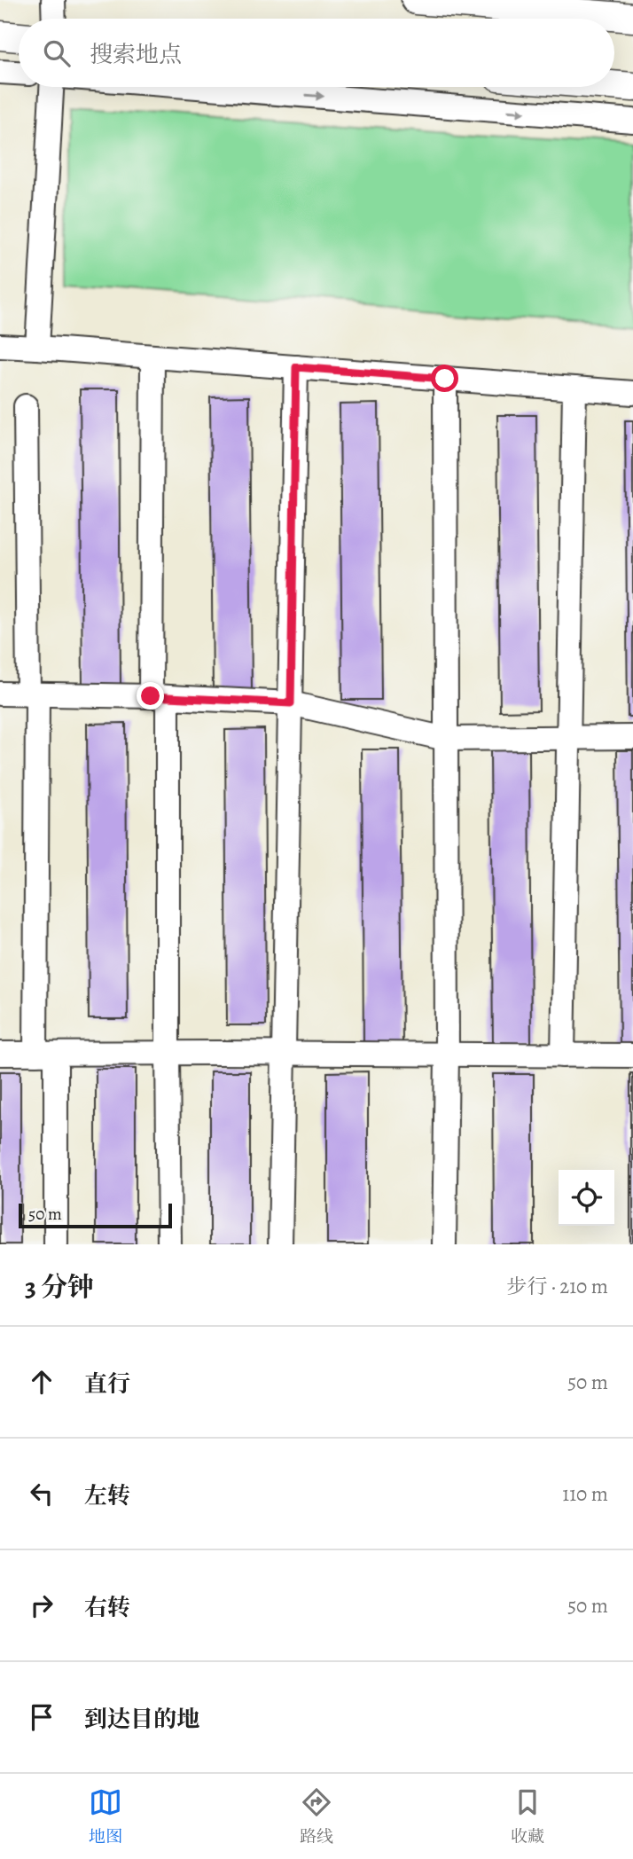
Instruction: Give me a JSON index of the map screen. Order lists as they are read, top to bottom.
{
  "scale_bar": "50 m",
  "page": {
    "search": "搜索地点",
    "scale": "50 m",
    "heading": ["3 分钟", "步行 · 210 m"],
    "list": [
      ["直行", "50 m"],
      ["左转", "110 m"],
      ["右转", "50 m"],
      "到达目的地"
    ],
    "nav": ["地图", "路线", "收藏"]
  }
}
